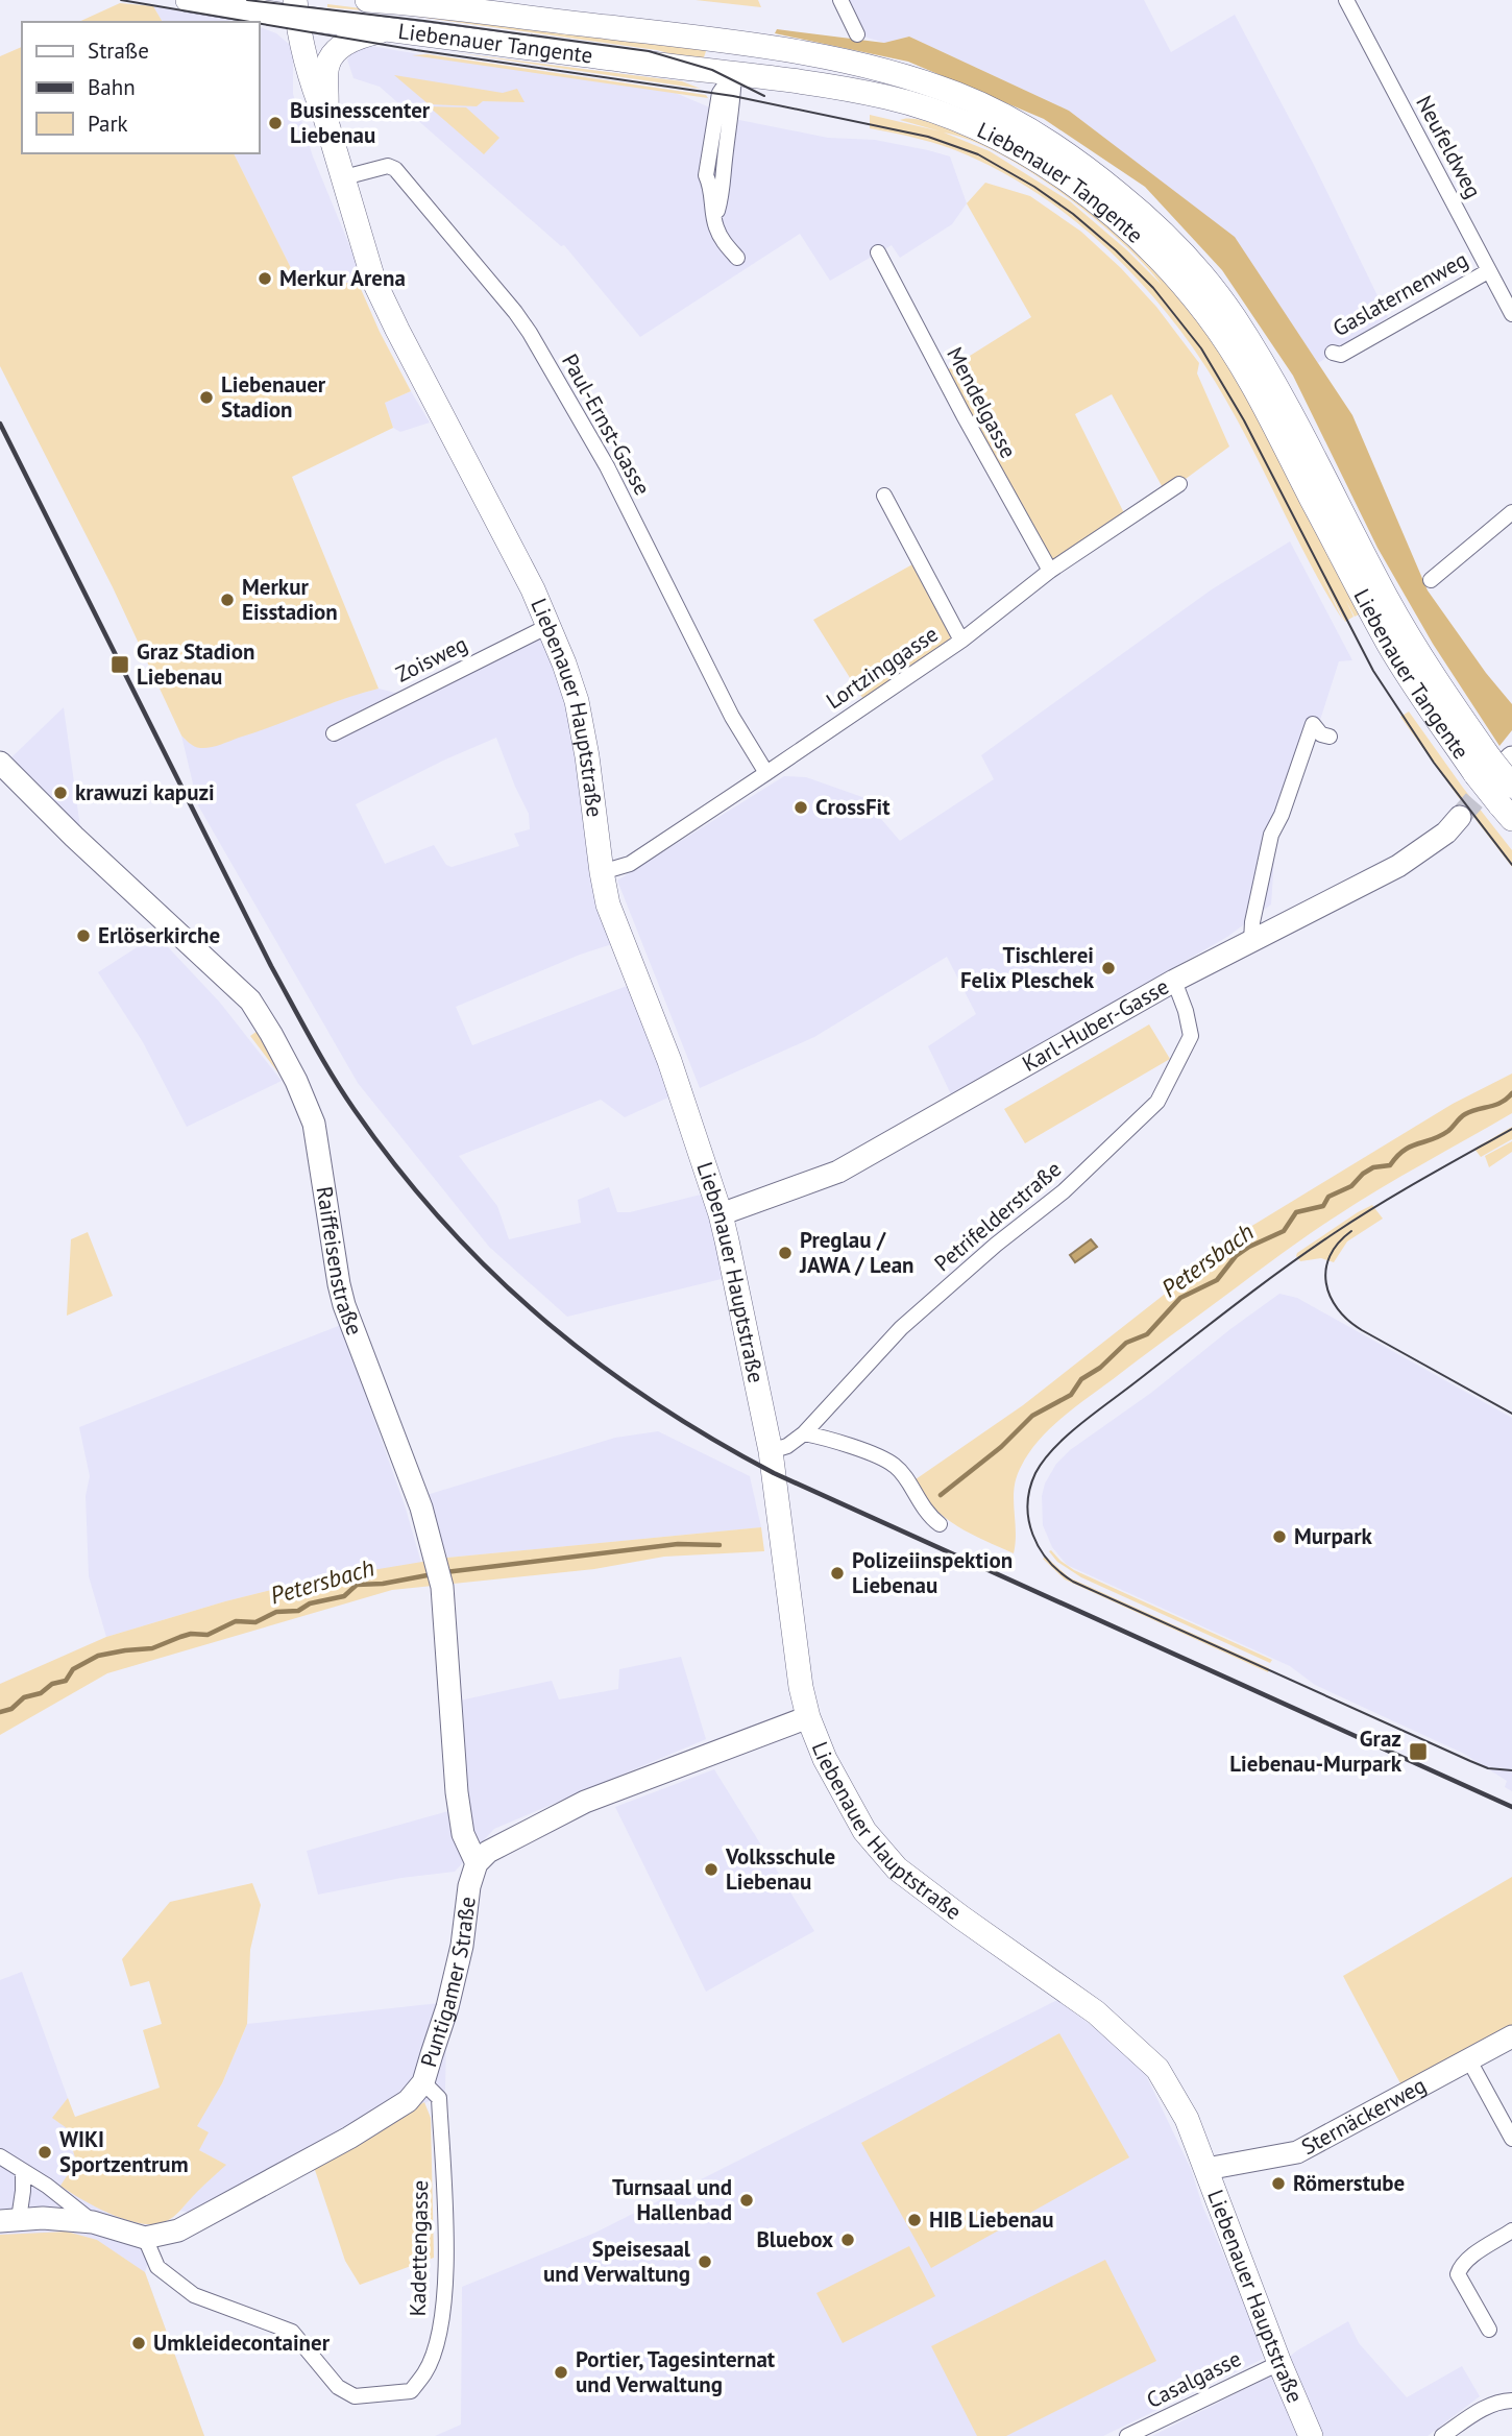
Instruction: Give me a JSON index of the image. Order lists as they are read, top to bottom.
{
  "streets": {
    "main road": [
      "Liebenauer Tangente",
      "Liebenauer Hauptstraße",
      "Karl-Huber-Gasse",
      "Raiffeisenstraße",
      "Puntigamer Straße",
      "Sternäckerweg"
    ],
    "street": [
      "Neufeldweg",
      "Gaslaternenweg",
      "Mendelgasse",
      "Paul-Ernst-Gasse",
      "Zoisweg",
      "Lortzinggasse",
      "Petrifelderstraße",
      "Kadettengasse",
      "Casalgasse"
    ]
  },
  "crossings": [
    ["Liebenauer Tangente", "Liebenauer Hauptstraße"],
    ["Neufeldweg", "Gaslaternenweg"],
    ["Mendelgasse", "Lortzinggasse"],
    ["Paul-Ernst-Gasse", "Lortzinggasse"],
    ["Paul-Ernst-Gasse", "Liebenauer Hauptstraße"],
    ["Zoisweg", "Liebenauer Hauptstraße"],
    ["Lortzinggasse", "Liebenauer Hauptstraße"],
    ["Liebenauer Hauptstraße", "Karl-Huber-Gasse"],
    ["Liebenauer Hauptstraße", "Petrifelderstraße"],
    ["Liebenauer Hauptstraße", "Sternäckerweg"],
    ["Liebenauer Hauptstraße", "Casalgasse"],
    ["Karl-Huber-Gasse", "Petrifelderstraße"],
    ["Raiffeisenstraße", "Puntigamer Straße"],
    ["Puntigamer Straße", "Kadettengasse"]
  ],
  "water": ["Petersbach"],
  "places": {
    "other": [
      "Businesscenter Liebenau",
      "Merkur Arena",
      "Liebenauer Stadion",
      "Merkur Eisstadion",
      "krawuzi kapuzi",
      "CrossFit",
      "Erlöserkirche",
      "Tischlerei Felix Pleschek",
      "Preglau / JAWA / Lean",
      "Murpark",
      "Polizeiinspektion Liebenau",
      "Volksschule Liebenau",
      "WIKI Sportzentrum",
      "Römerstube",
      "Turnsaal und Hallenbad",
      "HIB Liebenau",
      "Bluebox",
      "Speisesaal und Verwaltung",
      "Umkleidecontainer",
      "Portier, Tagesinternat und Verwaltung"
    ],
    "transit": ["Graz Stadion Liebenau", "Graz Liebenau-Murpark"]
  },
  "legend": ["Straße", "Bahn", "Park"]
}
